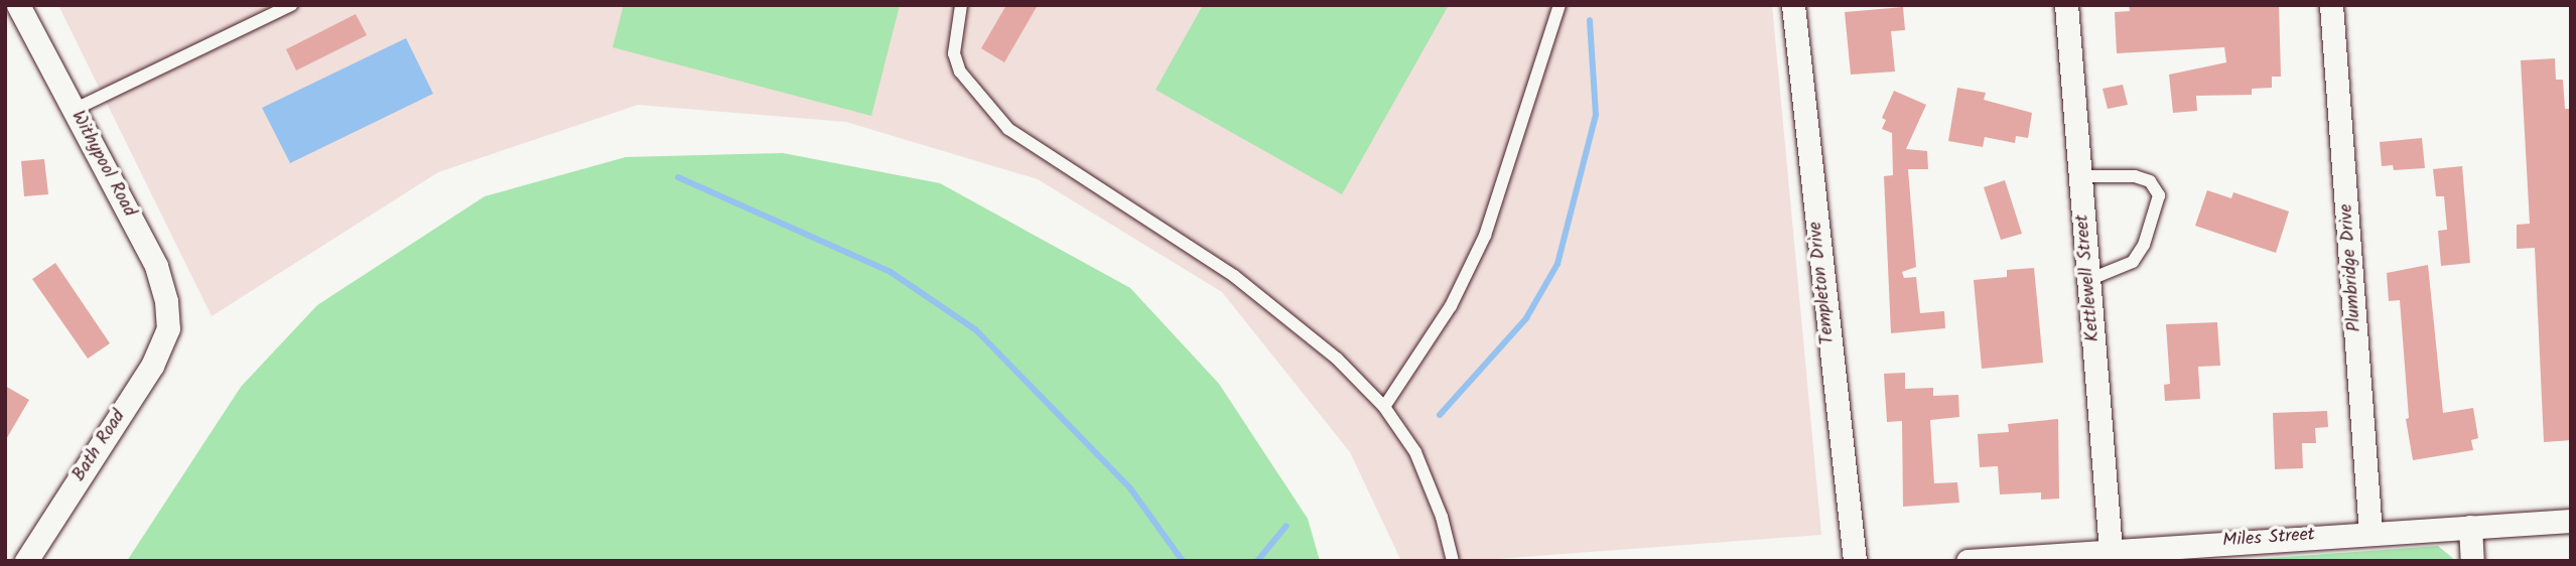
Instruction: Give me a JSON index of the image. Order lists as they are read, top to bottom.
{
  "streets": {
    "street": [
      "Withypool Road",
      "Plumbridge Drive",
      "Kettlewell Street",
      "Templeton Drive",
      "Bath Road",
      "Miles Street"
    ]
  },
  "crossings": [
    ["Withypool Road", "Bath Road"],
    ["Plumbridge Drive", "Miles Street"],
    ["Kettlewell Street", "Miles Street"]
  ]
}
